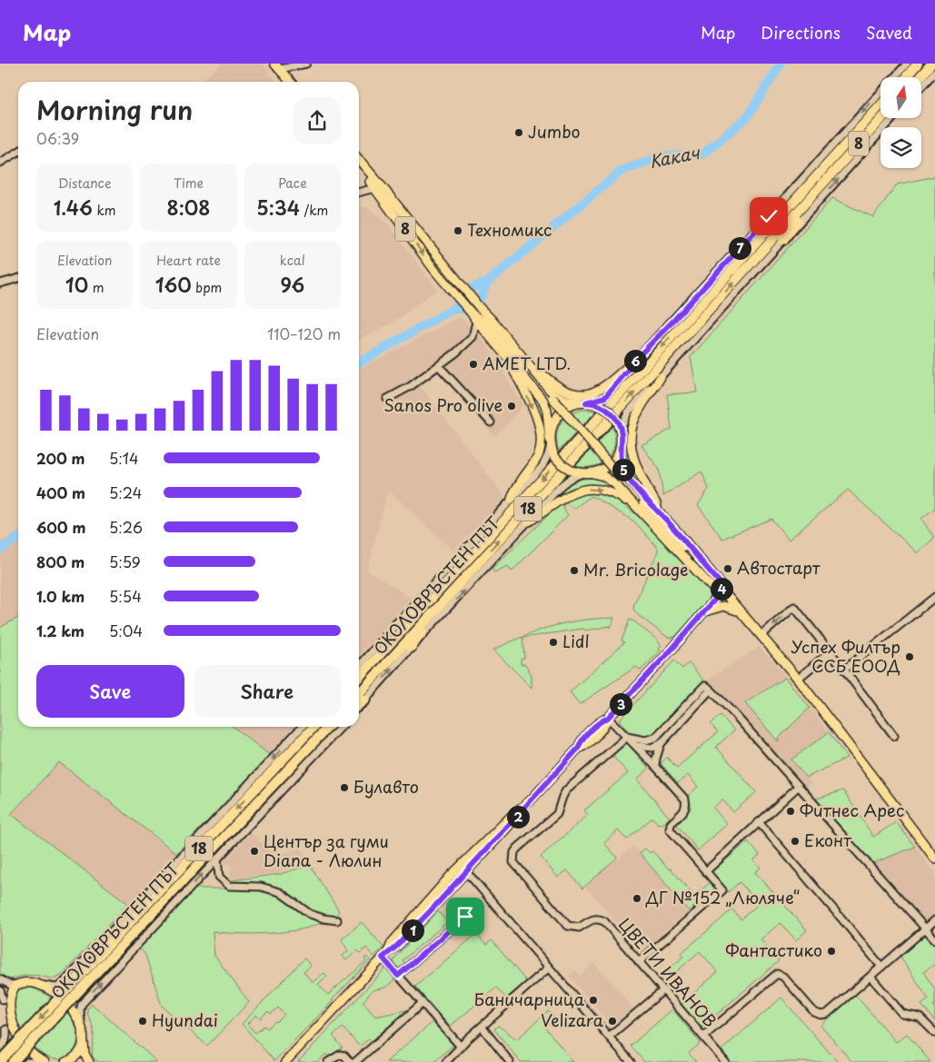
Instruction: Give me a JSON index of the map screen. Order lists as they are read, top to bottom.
{
  "streets": {
    "highway": ["8", "18", "ОКОЛОВРЪСТЕН ПЪТ"],
    "street": ["ЦВЕТИ ИВАНОВ"]
  },
  "crossings": [
    ["8", "ОКОЛОВРЪСТЕН ПЪТ"]
  ],
  "water": ["Какач"],
  "places": [
    "Jumbo",
    "Техномикс",
    "AMET LTD.",
    "Sanos Pro olive",
    "Автостарт",
    "Mr. Bricolage",
    "Lidl",
    "Успех Филтър ССБ ЕООД",
    "Булавто",
    "Фитнес Арес",
    "Еконт",
    "Център за гуми Diana - Люлин",
    "ДГ №152 „Люляче“",
    "Фантастико",
    "Баничарница",
    "Hyundai",
    "Velizara"
  ],
  "north": "top",
  "page": {
    "header": "Map",
    "nav": ["Map", "Directions", "Saved"],
    "heading": ["Morning run", "06:39"],
    "stats": [
      ["Distance", "1.46 km"],
      ["Time", "8:08"],
      ["Pace", "5:34 /km"],
      ["Elevation", "10 m"],
      ["Heart rate", "160 bpm"],
      ["kcal", "96"]
    ],
    "pins": [
      "7",
      "6",
      "5",
      "4",
      "3",
      "2",
      "1"
    ],
    "chart": ["Elevation", "110–120 m"],
    "list": [
      {
        "name": "200 m",
        "note": "5:14"
      },
      {
        "name": "400 m",
        "note": "5:24"
      },
      {
        "name": "600 m",
        "note": "5:26"
      },
      {
        "name": "800 m",
        "note": "5:59"
      },
      {
        "name": "1.0 km",
        "note": "5:54"
      },
      {
        "name": "1.2 km",
        "note": "5:04"
      }
    ],
    "buttons": ["Save", "Share"]
  }
}
